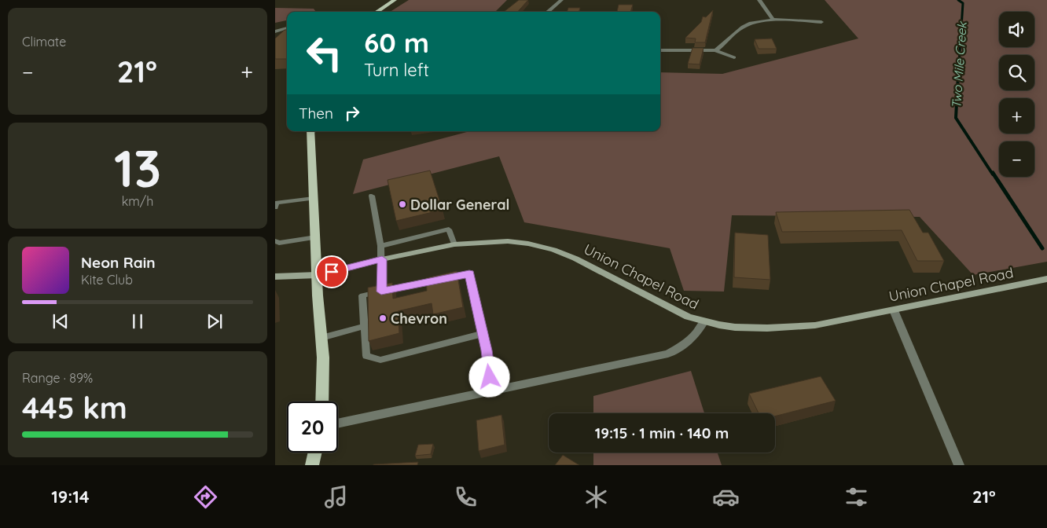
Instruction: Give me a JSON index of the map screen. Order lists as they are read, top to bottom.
{
  "streets": {
    "street": ["Union Chapel Road"]
  },
  "water": ["Two Mile Creek"],
  "places": ["Dollar General", "Chevron"],
  "page": {
    "tile": [
      "Climate",
      ["13", "km/h"],
      ["Range · 89%", "445 km"]
    ],
    "map_buttons": ["+", "−"],
    "turn": ["60 m", "Turn left"],
    "heat": ["−", "21°", "+"],
    "then": "Then",
    "song": ["Neon Rain", "Kite Club"],
    "limit": "20",
    "trip": "19:15 · 1 min · 140 m",
    "tabs": ["19:14", "21°"]
  }
}
